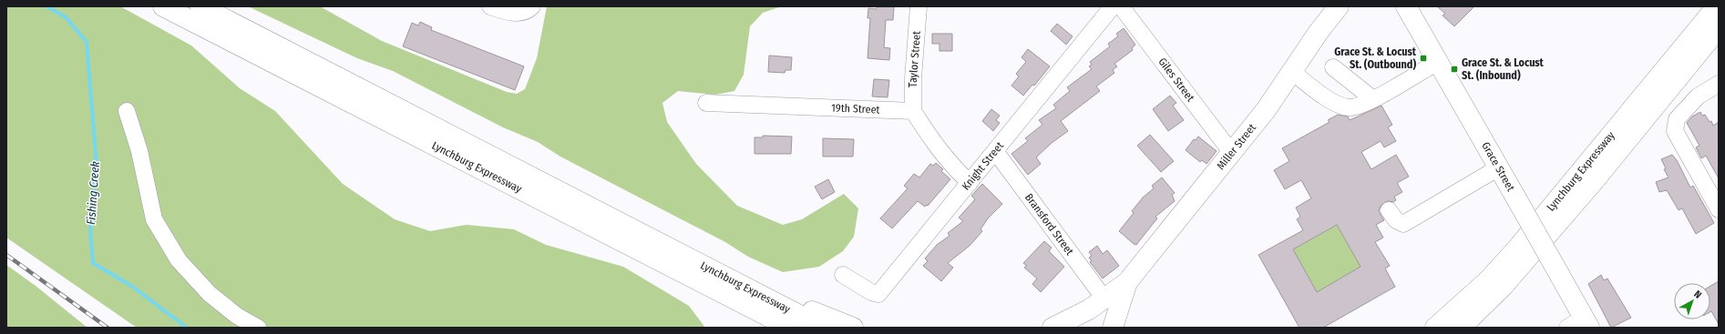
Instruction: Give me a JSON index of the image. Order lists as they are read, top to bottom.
{
  "streets": {
    "main road": ["Miller Street", "Grace Street", "Lynchburg Expressway"],
    "street": [
      "Taylor Street",
      "Giles Street",
      "19th Street",
      "Knight Street",
      "Bransford Street"
    ]
  },
  "crossings": [
    ["Taylor Street", "19th Street"],
    ["Giles Street", "Miller Street"],
    ["Knight Street", "Bransford Street"]
  ],
  "water": ["Fishing Creek"],
  "places": {
    "transit": ["Grace St. & Locust St. (Outbound)", "Grace St. & Locust St. (Inbound)"]
  },
  "north": "top right"
}
